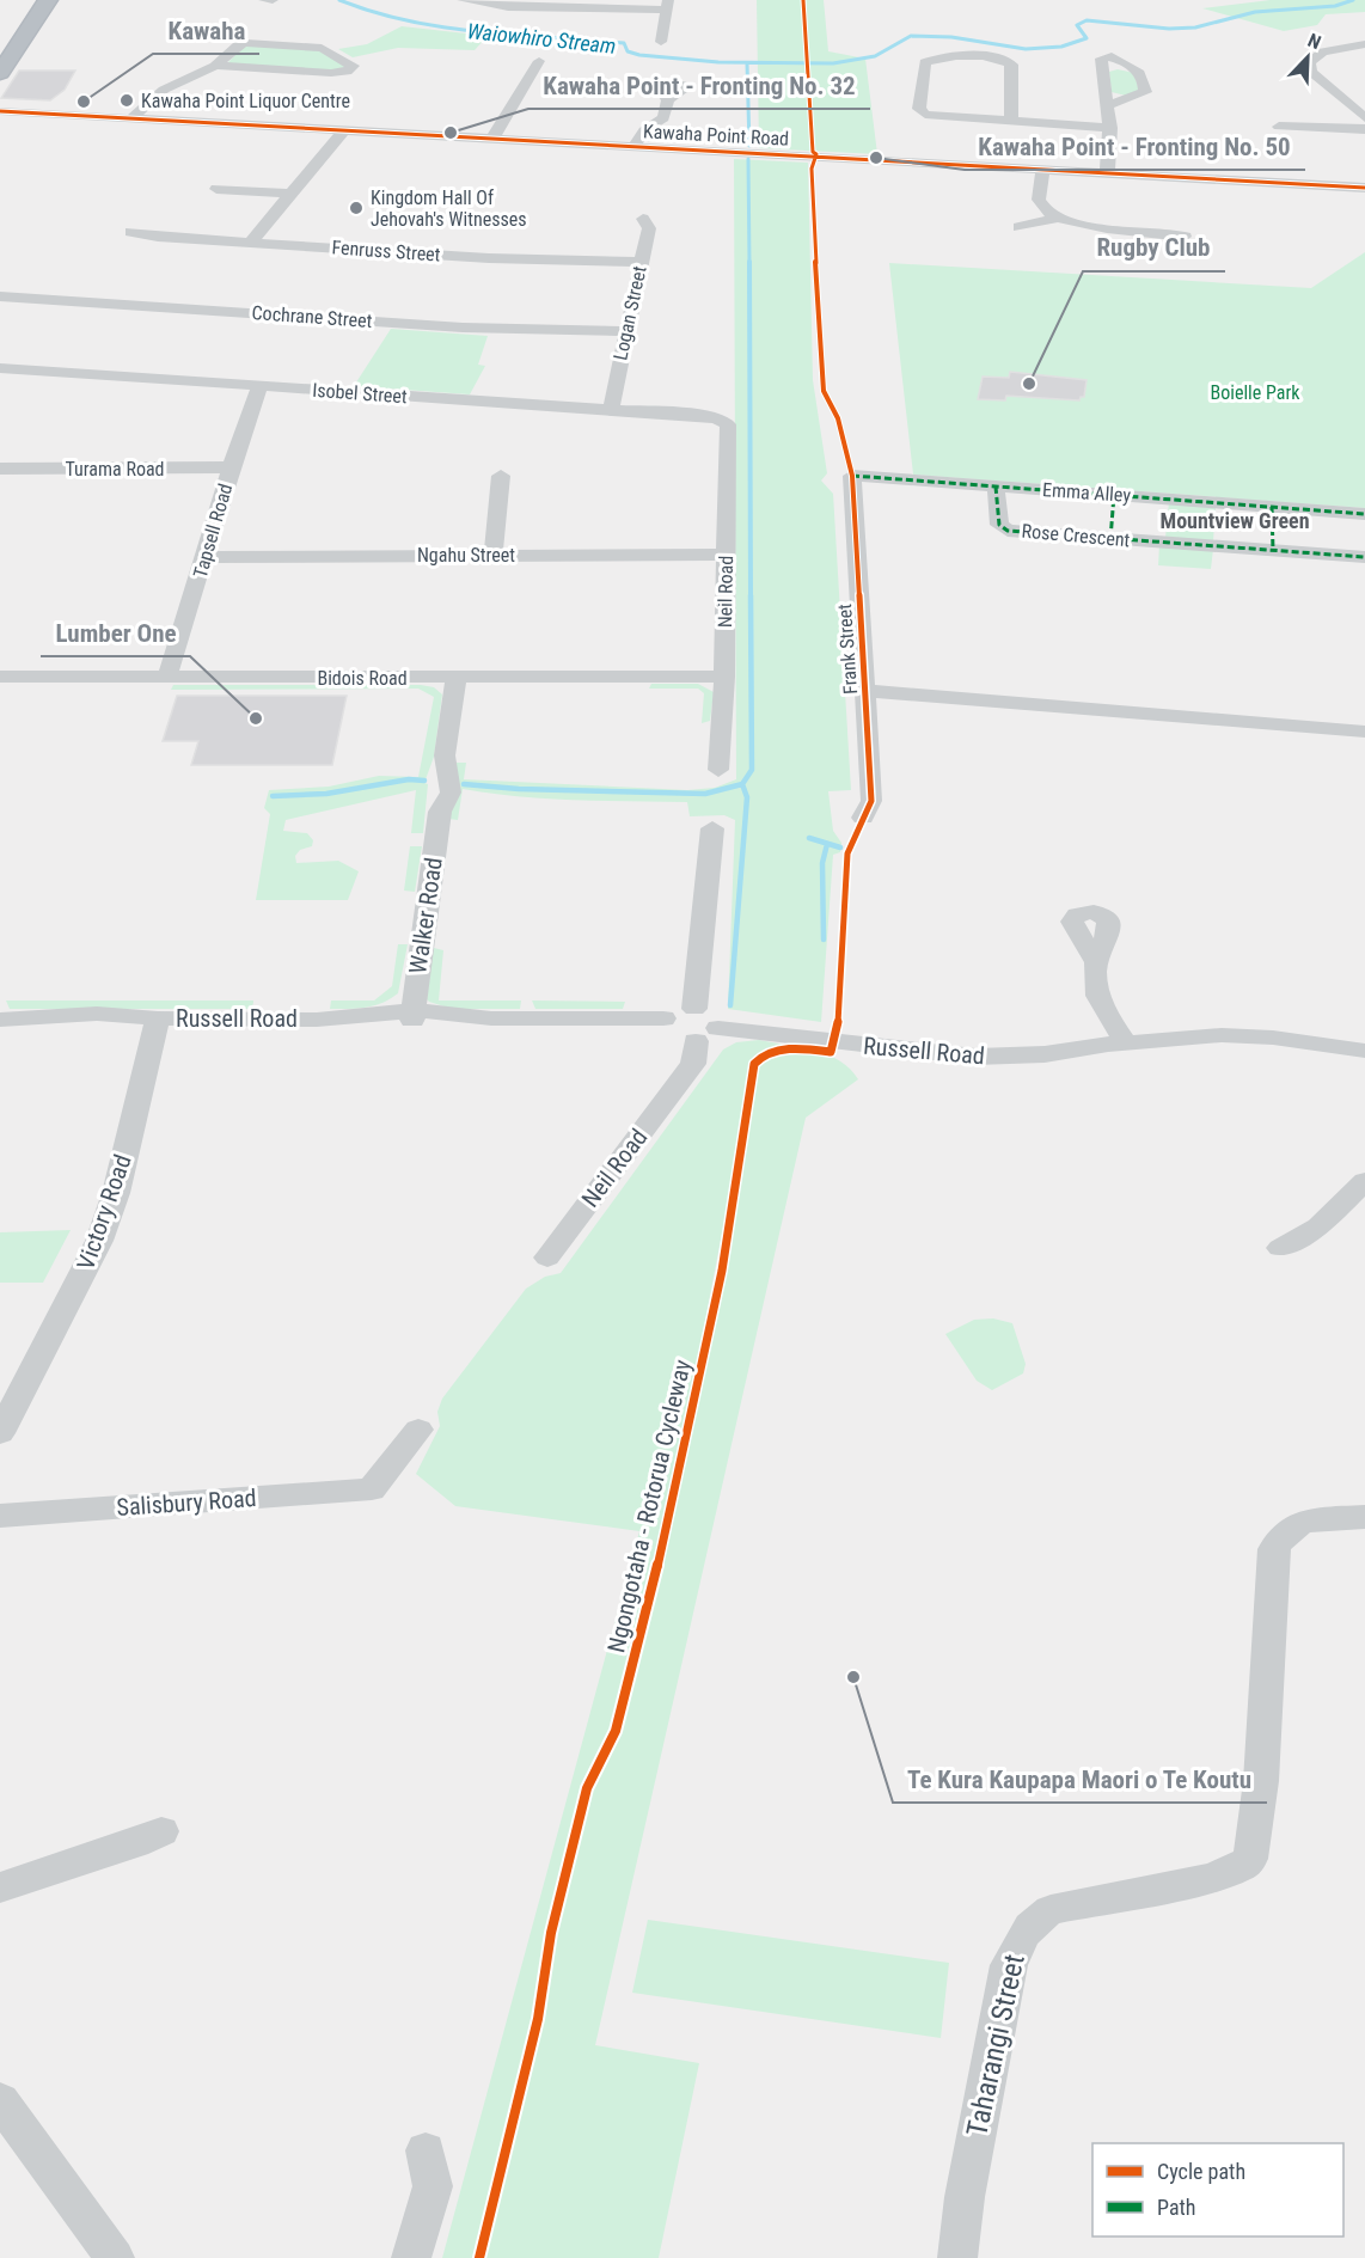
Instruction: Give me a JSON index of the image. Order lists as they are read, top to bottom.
{
  "streets": {
    "street": [
      "Kawaha Point Road",
      "Fenruss Street",
      "Logan Street",
      "Cochrane Street",
      "Isobel Street",
      "Turama Road",
      "Emma Alley",
      "Tapsell Road",
      "Rose Crescent",
      "Ngahu Street",
      "Neil Road",
      "Frank Street",
      "Bidois Road",
      "Walker Road",
      "Russell Road",
      "Victory Road",
      "Salisbury Road",
      "Taharangi Street"
    ],
    "cycle path": ["Ngongotaha - Rotorua Cycleway"]
  },
  "crossings": [
    ["Fenruss Street", "Logan Street"],
    ["Logan Street", "Cochrane Street"],
    ["Logan Street", "Isobel Street"],
    ["Isobel Street", "Tapsell Road"],
    ["Isobel Street", "Neil Road"],
    ["Turama Road", "Tapsell Road"],
    ["Emma Alley", "Rose Crescent"],
    ["Emma Alley", "Frank Street"],
    ["Tapsell Road", "Ngahu Street"],
    ["Tapsell Road", "Bidois Road"],
    ["Ngahu Street", "Neil Road"],
    ["Neil Road", "Bidois Road"],
    ["Neil Road", "Russell Road"],
    ["Bidois Road", "Walker Road"],
    ["Walker Road", "Russell Road"],
    ["Russell Road", "Victory Road"]
  ],
  "districts": ["Mountview Green"],
  "water": ["Waiowhiro Stream"],
  "parks": ["Boielle Park"],
  "places": [
    "Kawaha Point Liquor Centre",
    "Kawaha",
    "Kawaha Point - Fronting No. 32",
    "Kawaha Point - Fronting No. 50",
    "Kingdom Hall Of Jehovah's Witnesses",
    "Rugby Club",
    "Lumber One",
    "Te Kura Kaupapa Maori o Te Koutu"
  ],
  "legend": ["Cycle path", "Path"],
  "north": "top right"
}
